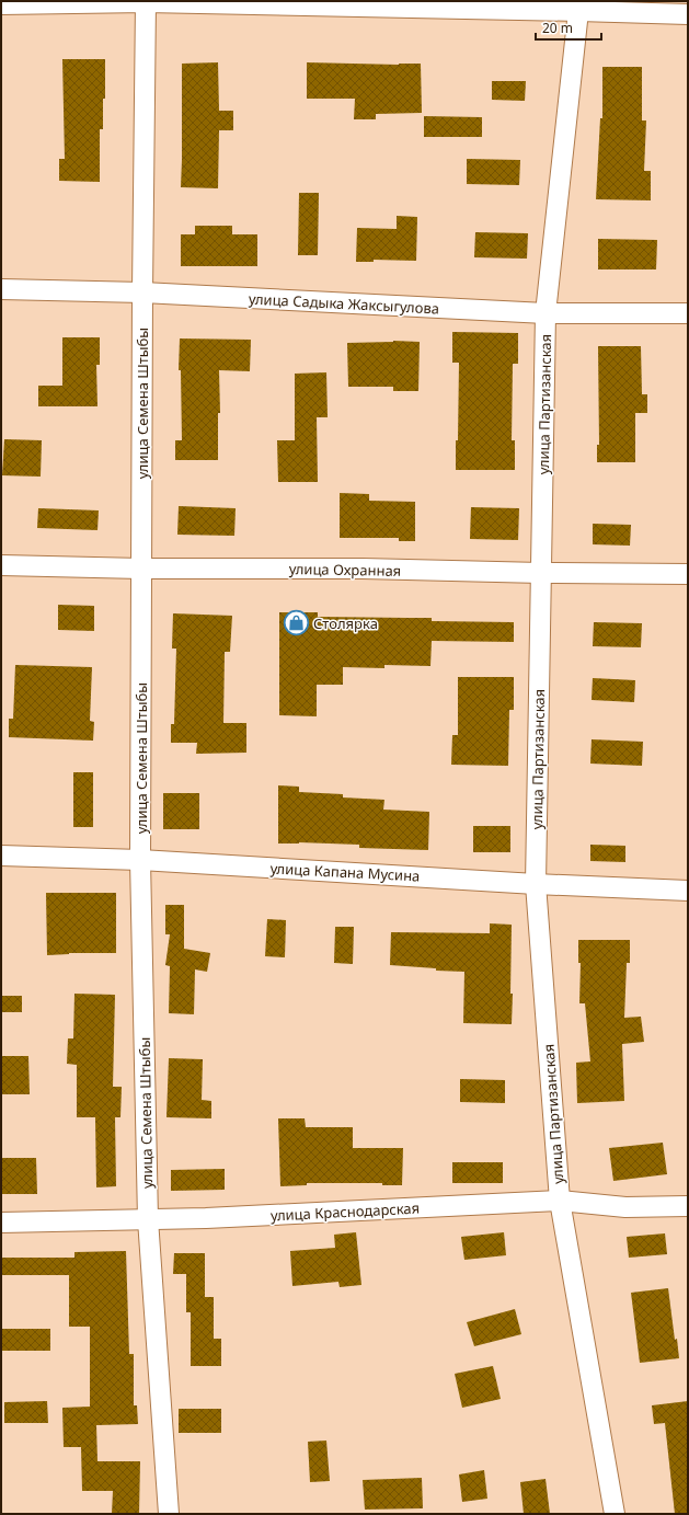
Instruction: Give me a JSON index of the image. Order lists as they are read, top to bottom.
{
  "streets": {
    "street": [
      "улица Садыка Жаксыгулова",
      "улица Семена Штыбы",
      "улица Партизанская",
      "улица Охранная",
      "улица Капана Мусина",
      "улица Краснодарская"
    ]
  },
  "crossings": [
    ["улица Садыка Жаксыгулова", "улица Семена Штыбы"],
    ["улица Садыка Жаксыгулова", "улица Партизанская"],
    ["улица Семена Штыбы", "улица Охранная"],
    ["улица Семена Штыбы", "улица Капана Мусина"],
    ["улица Семена Штыбы", "улица Краснодарская"],
    ["улица Партизанская", "улица Охранная"],
    ["улица Партизанская", "улица Капана Мусина"],
    ["улица Партизанская", "улица Краснодарская"]
  ],
  "places": {
    "shop": ["Столярка"]
  },
  "scale_bar": "20 m"
}
